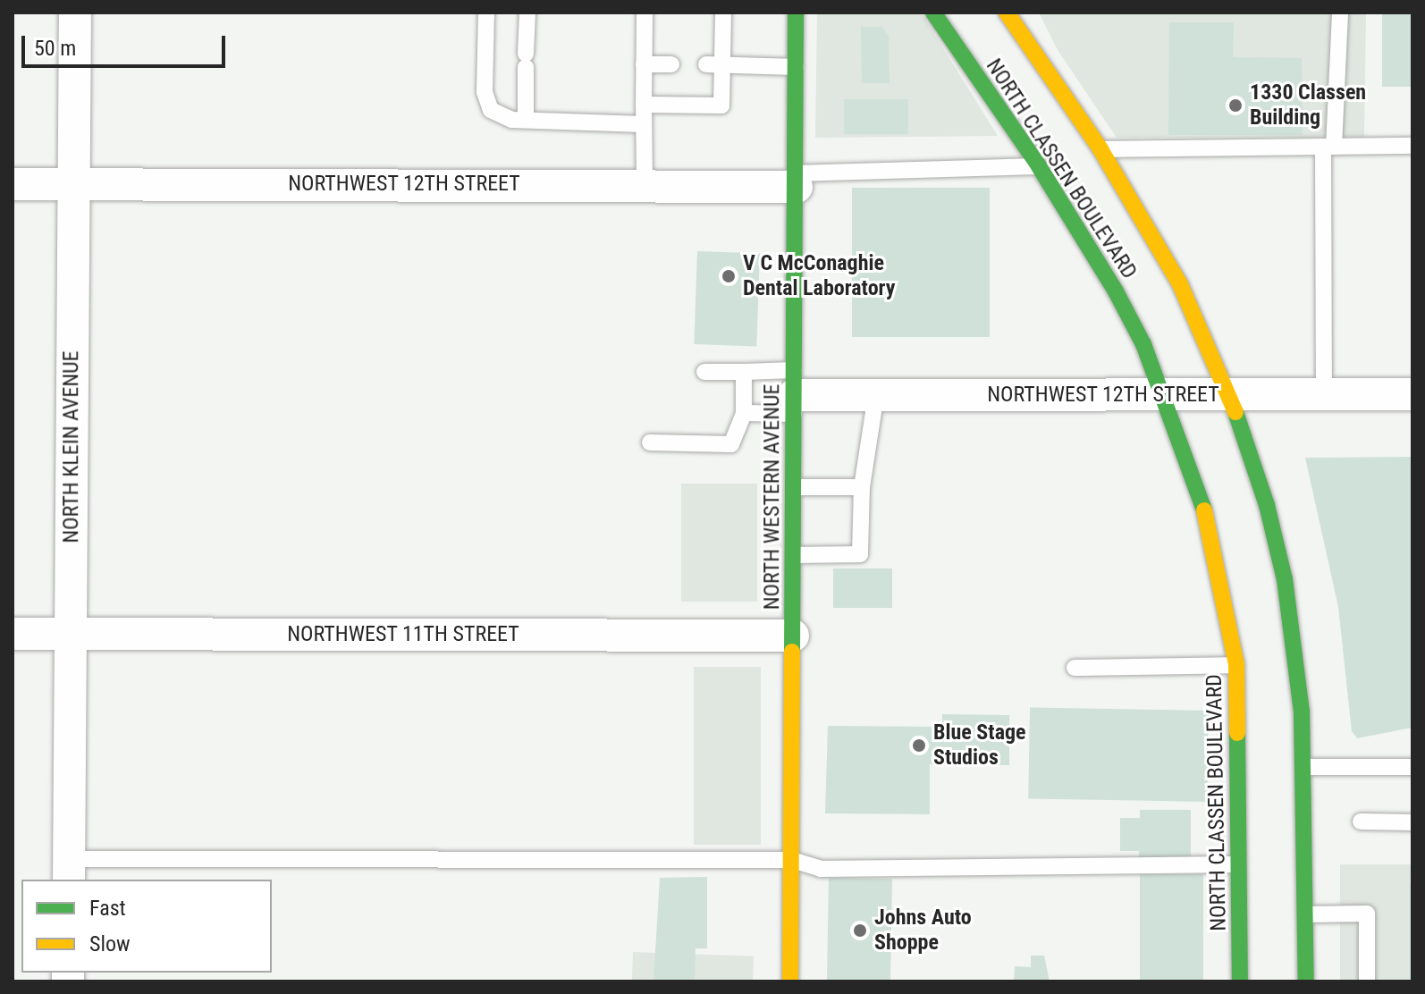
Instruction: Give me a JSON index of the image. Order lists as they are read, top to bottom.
{
  "streets": {
    "main road": ["NORTH CLASSEN BOULEVARD", "NORTH WESTERN AVENUE"],
    "street": ["NORTHWEST 12TH STREET", "NORTH KLEIN AVENUE", "NORTHWEST 11TH STREET"]
  },
  "crossings": [
    ["NORTH CLASSEN BOULEVARD", "NORTHWEST 12TH STREET"],
    ["NORTHWEST 12TH STREET", "NORTH KLEIN AVENUE"],
    ["NORTHWEST 12TH STREET", "NORTH WESTERN AVENUE"],
    ["NORTH KLEIN AVENUE", "NORTHWEST 11TH STREET"],
    ["NORTH WESTERN AVENUE", "NORTHWEST 11TH STREET"]
  ],
  "places": [
    "1330 Classen Building",
    "V C McConaghie Dental Laboratory",
    "Blue Stage Studios",
    "Johns Auto Shoppe"
  ],
  "legend": ["Fast", "Slow"],
  "scale_bar": "50 m"
}
